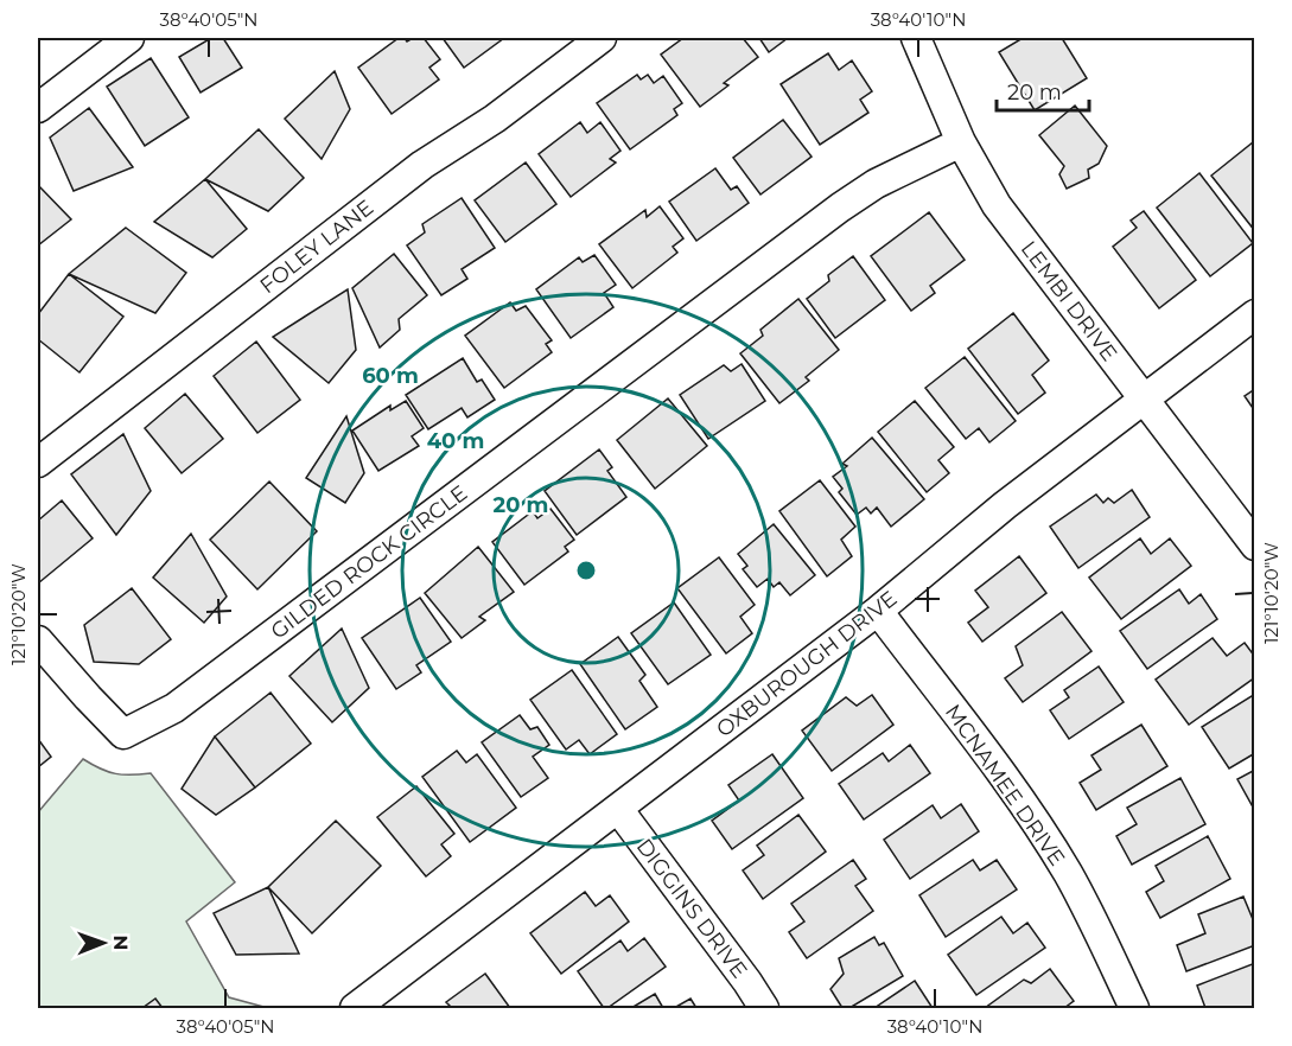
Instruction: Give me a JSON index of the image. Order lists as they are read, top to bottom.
{
  "streets": {
    "street": [
      "FOLEY LANE",
      "LEMBI DRIVE",
      "GILDED ROCK CIRCLE",
      "OXBUROUGH DRIVE",
      "MCNAMEE DRIVE",
      "DIGGINS DRIVE"
    ]
  },
  "crossings": [
    ["LEMBI DRIVE", "GILDED ROCK CIRCLE"],
    ["LEMBI DRIVE", "OXBUROUGH DRIVE"],
    ["OXBUROUGH DRIVE", "MCNAMEE DRIVE"],
    ["OXBUROUGH DRIVE", "DIGGINS DRIVE"]
  ],
  "scale_bar": "20 m",
  "north": "right",
  "coordinates": ["38°40'05\"N", "38°40'10\"N", "121°10'20\"W"],
  "rings": ["60 m", "40 m", "20 m"]
}
